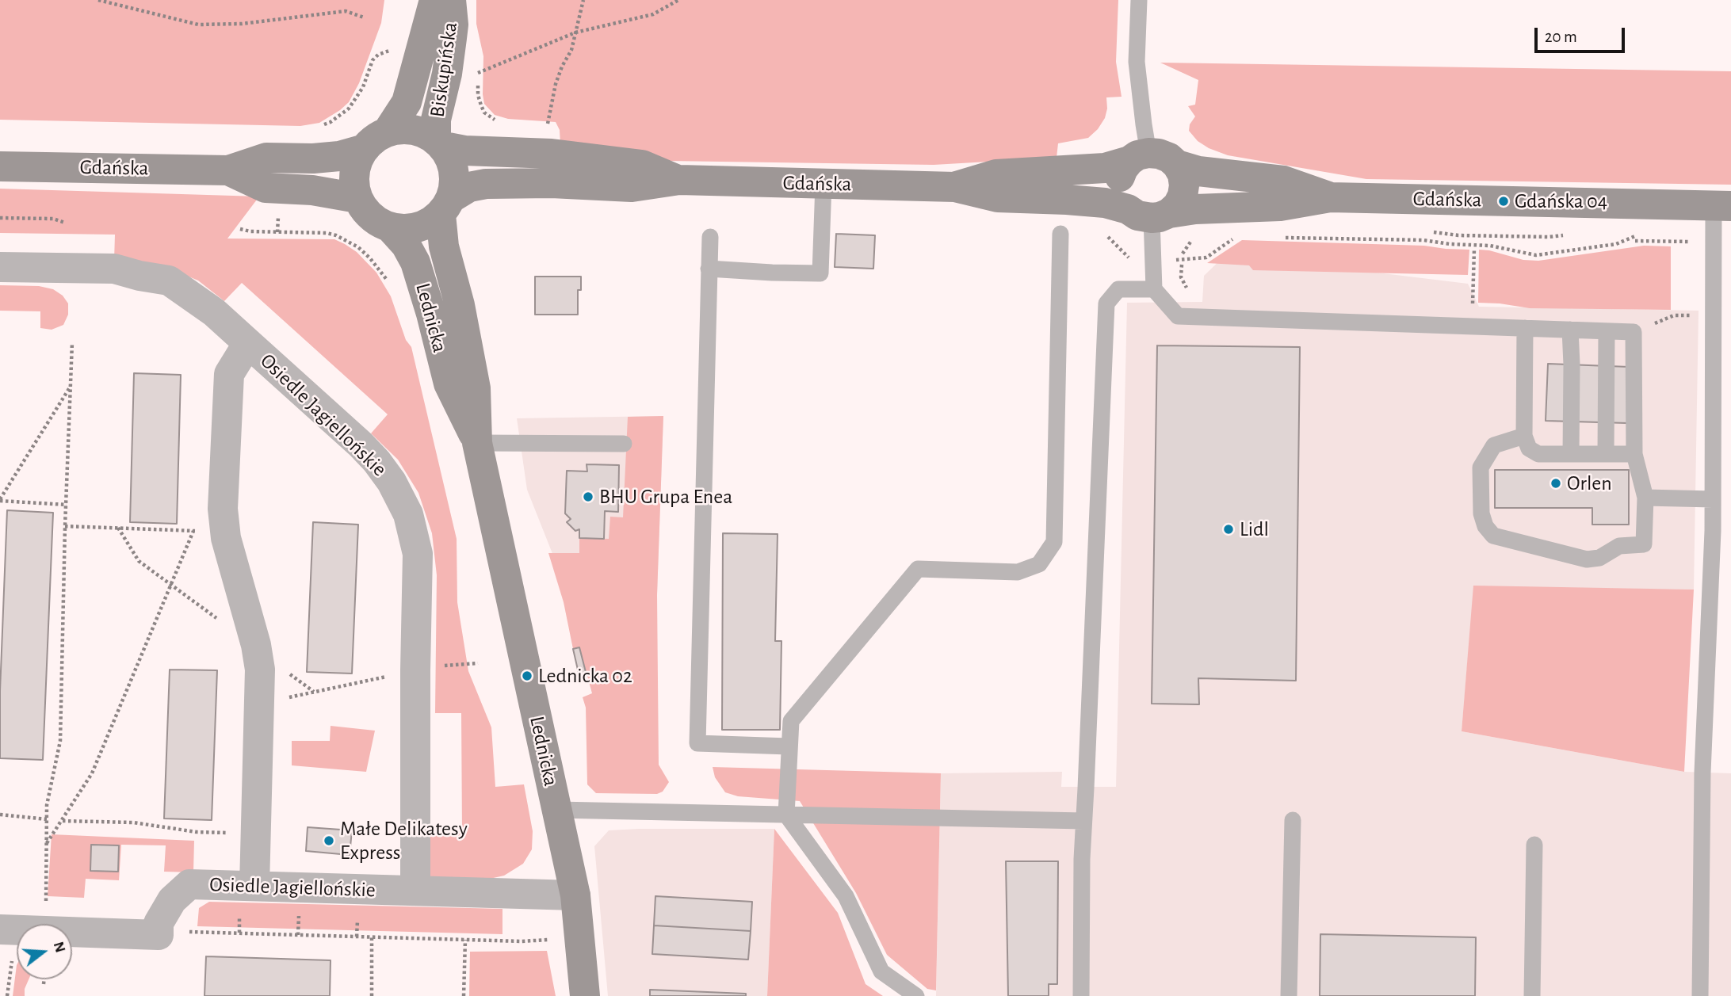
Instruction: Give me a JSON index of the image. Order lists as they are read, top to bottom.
{
  "streets": {
    "street": [
      "Biskupińska",
      "Gdańska",
      "Lednicka",
      "Osiedle Jagiellońskie"
    ]
  },
  "crossings": [
    ["Biskupińska", "Gdańska"],
    ["Biskupińska", "Lednicka"],
    ["Gdańska", "Lednicka"],
    ["Lednicka", "Osiedle Jagiellońskie"]
  ],
  "places": [
    "Gdańska 04",
    "Orlen",
    "BHU Grupa Enea",
    "Lidl",
    "Lednicka 02",
    "Małe Delikatesy Express"
  ],
  "scale_bar": "20 m",
  "north": "right"
}
